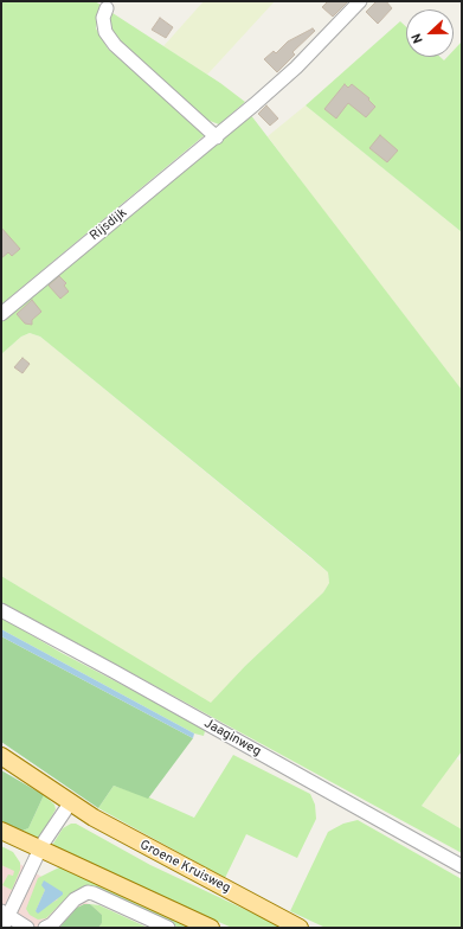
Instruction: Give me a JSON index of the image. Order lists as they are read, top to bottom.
{
  "streets": {
    "main road": ["Groene Kruisweg"],
    "street": ["Rijsdijk", "Jaaginweg"]
  },
  "north": "left"
}
